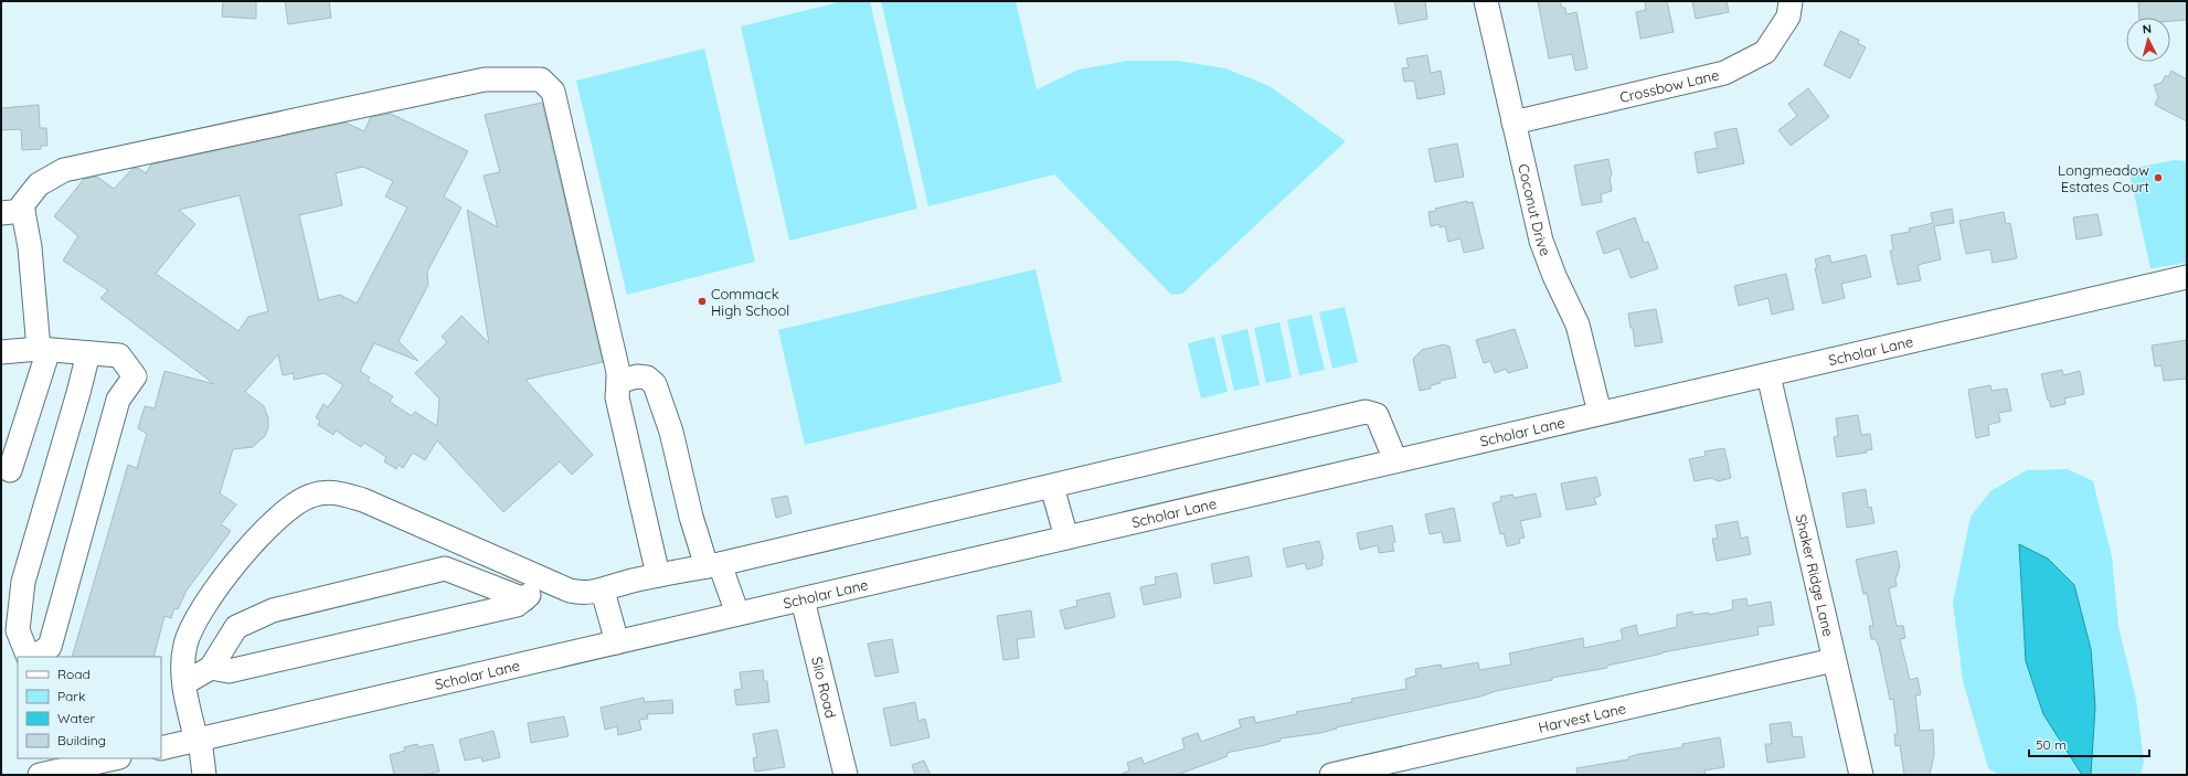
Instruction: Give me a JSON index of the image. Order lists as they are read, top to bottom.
{
  "streets": {
    "street": [
      "Crossbow Lane",
      "Coconut Drive",
      "Scholar Lane",
      "Shaker Ridge Lane",
      "Silo Road",
      "Harvest Lane"
    ]
  },
  "crossings": [
    ["Crossbow Lane", "Coconut Drive"],
    ["Coconut Drive", "Scholar Lane"],
    ["Scholar Lane", "Shaker Ridge Lane"],
    ["Scholar Lane", "Silo Road"],
    ["Shaker Ridge Lane", "Harvest Lane"]
  ],
  "places": ["Longmeadow Estates Court", "Commack High School"],
  "legend": [
    "Road",
    "Park",
    "Water",
    "Building"
  ],
  "scale_bar": "50 m",
  "north": "top"
}
